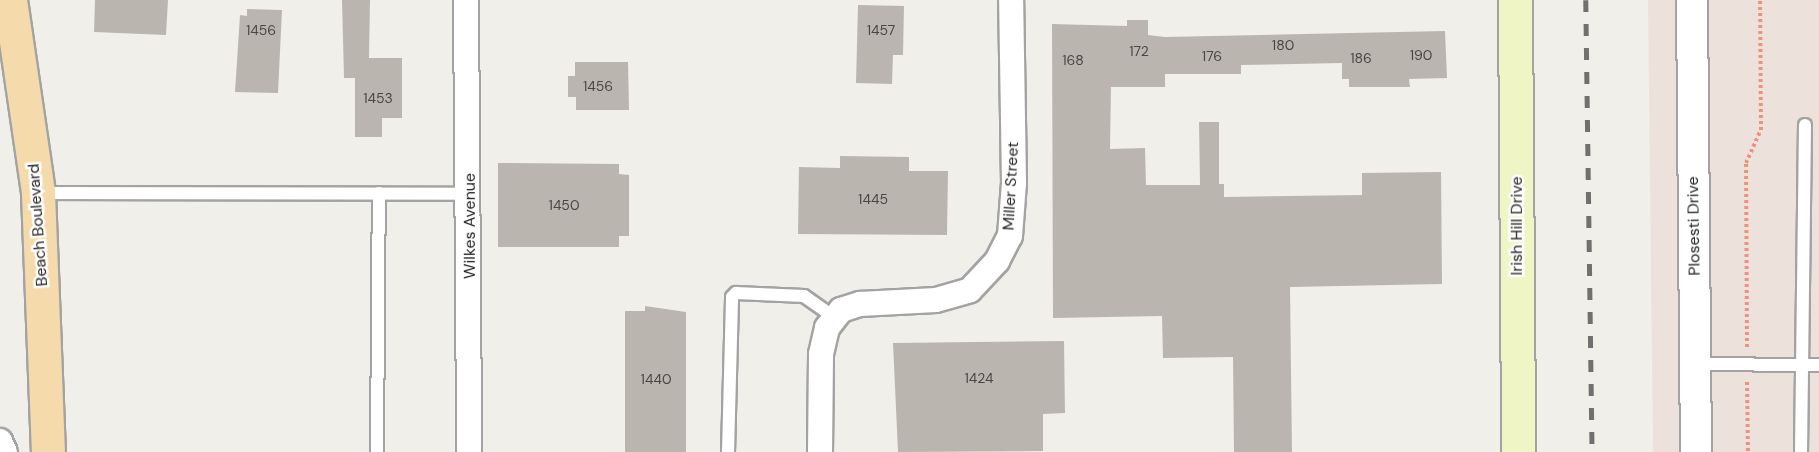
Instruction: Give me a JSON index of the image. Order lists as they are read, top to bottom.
{
  "streets": {
    "main road": ["Beach Boulevard", "Irish Hill Drive"],
    "street": ["Miller Street", "Wilkes Avenue", "Plosesti Drive"]
  },
  "house_numbers": [
    "1456",
    "1457",
    "180",
    "172",
    "190",
    "176",
    "186",
    "168",
    "1456",
    "1453",
    "1445",
    "1450",
    "1424",
    "1440"
  ]
}
